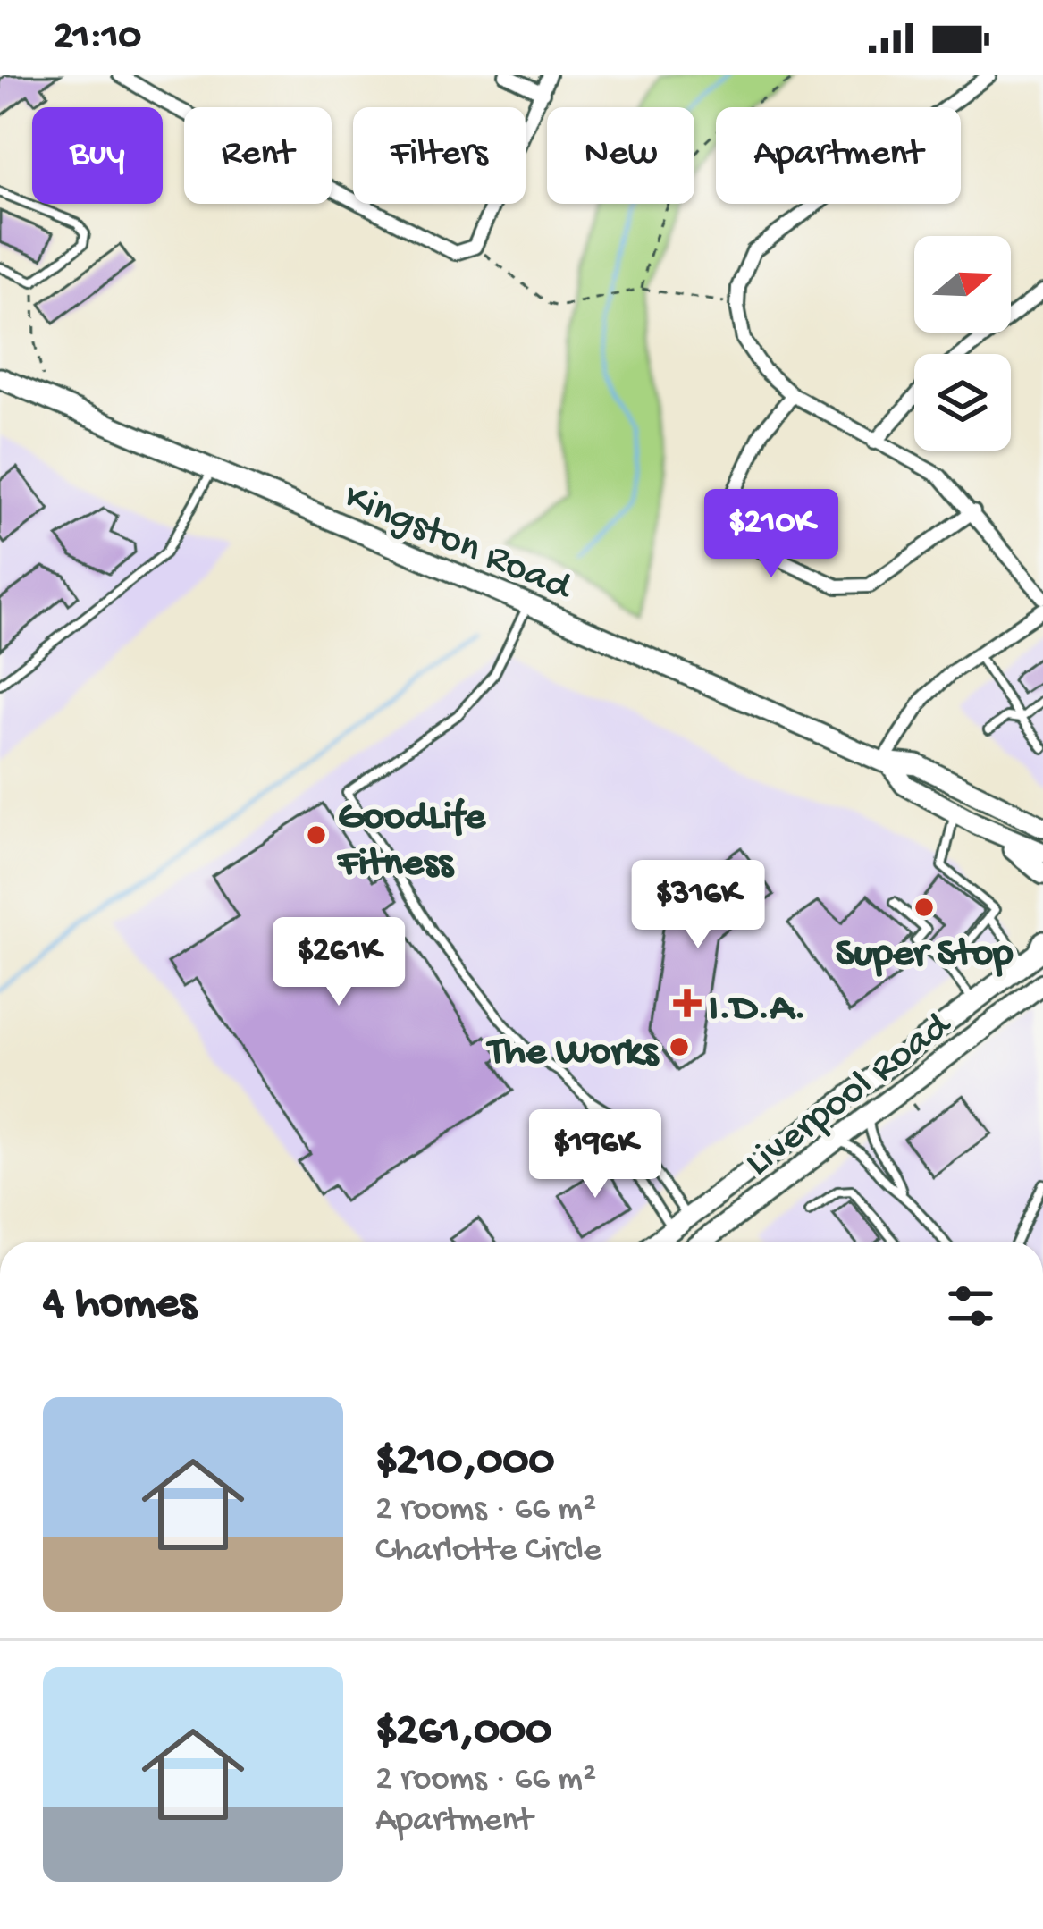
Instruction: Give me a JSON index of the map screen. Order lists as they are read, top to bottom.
{
  "streets": {
    "main road": ["Kingston Road", "Liverpool Road"]
  },
  "places": {
    "other": ["GoodLife Fitness", "Super Stop", "The Works"],
    "health": ["I.D.A."]
  },
  "north": "right",
  "page": {
    "status": "21:10",
    "chip": [
      "Buy",
      "Rent",
      "Filters",
      "New",
      "Apartment"
    ],
    "price": [
      "$210K",
      "$316K",
      "$261K",
      "$196K"
    ],
    "heading": "4 homes",
    "list": [
      {
        "name": "$210,000",
        "note": "2 rooms · 66 m² · Charlotte Circle"
      },
      {
        "name": "$261,000",
        "note": "2 rooms · 66 m² · Apartment"
      }
    ]
  }
}
